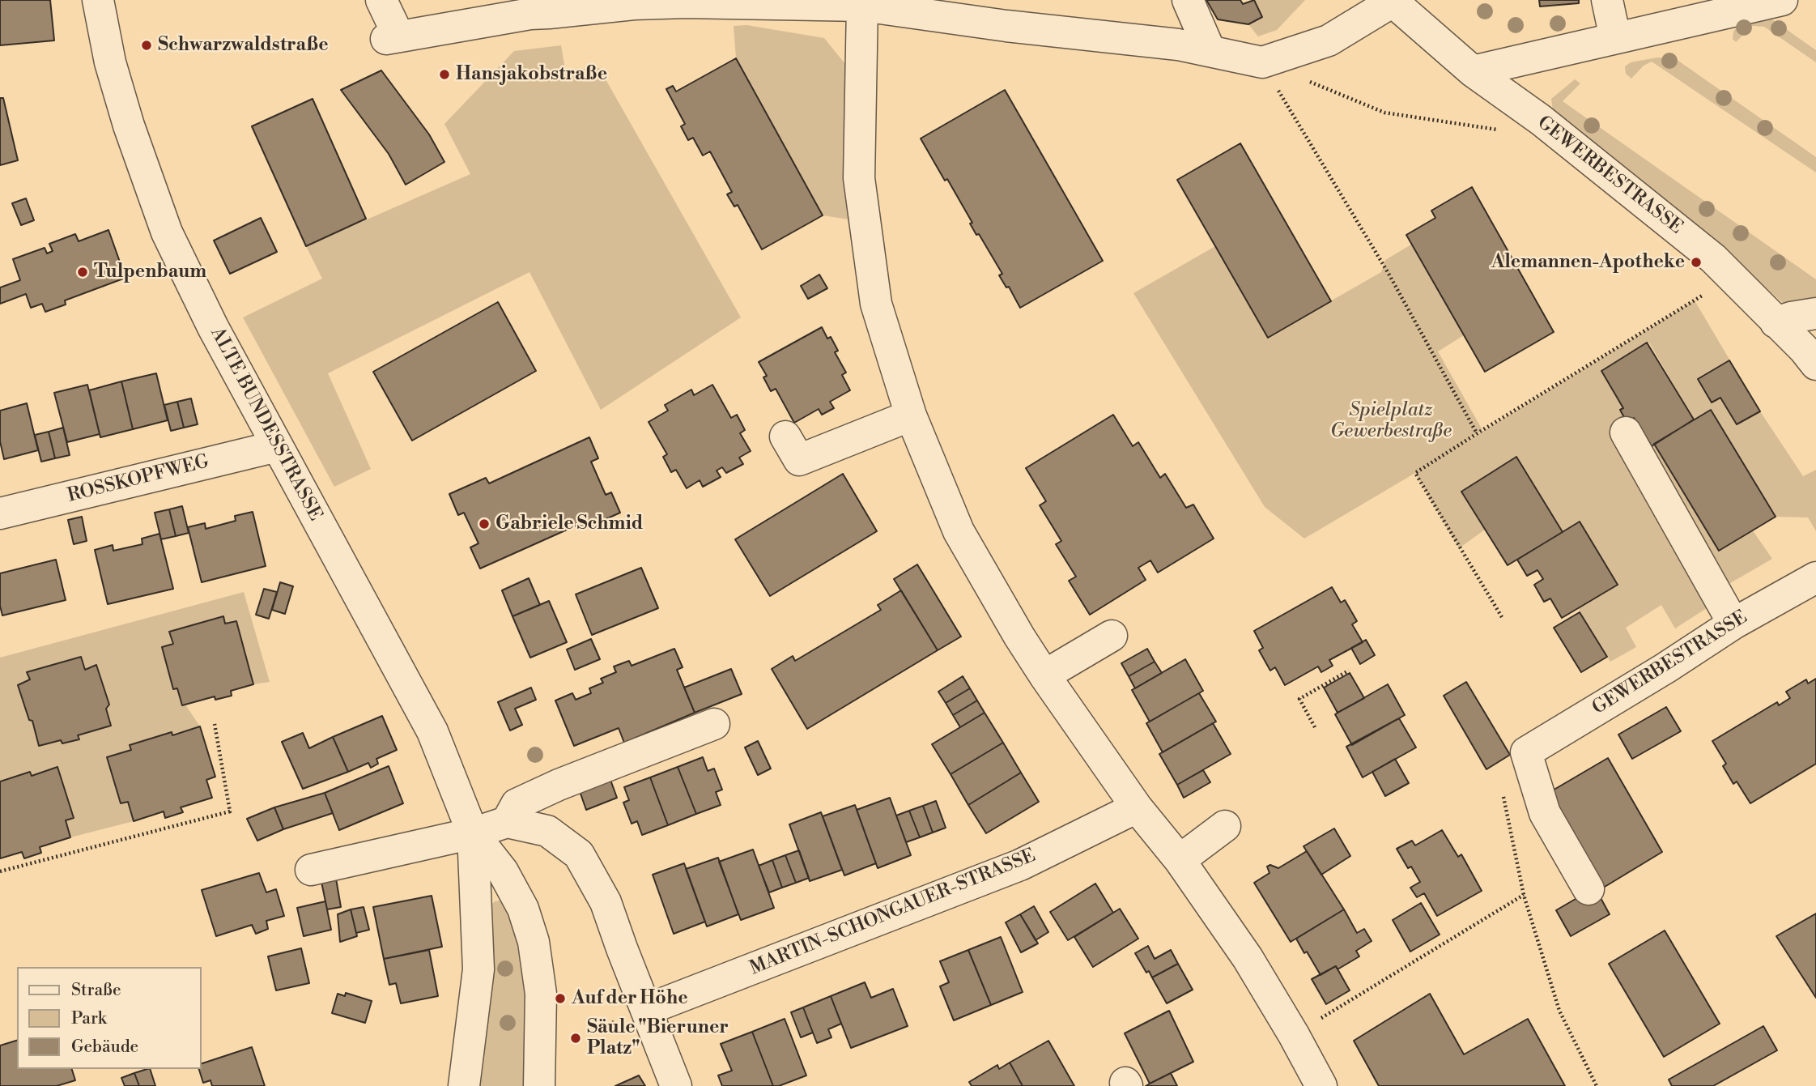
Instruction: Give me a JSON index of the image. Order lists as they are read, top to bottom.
{
  "streets": {
    "street": [
      "GEWERBESTRASSE",
      "ALTE BUNDESSTRASSE",
      "ROSSKOPFWEG",
      "MARTIN-SCHONGAUER-STRASSE"
    ]
  },
  "crossings": [
    ["ALTE BUNDESSTRASSE", "ROSSKOPFWEG"]
  ],
  "parks": ["Spielplatz Gewerbestraße"],
  "places": [
    "Schwarzwaldstraße",
    "Hansjakobstraße",
    "Alemannen-Apotheke",
    "Tulpenbaum",
    "Gabriele Schmid",
    "Auf der Höhe",
    "Säule \"Bieruner Platz\""
  ],
  "legend": ["Straße", "Park", "Gebäude"]
}
